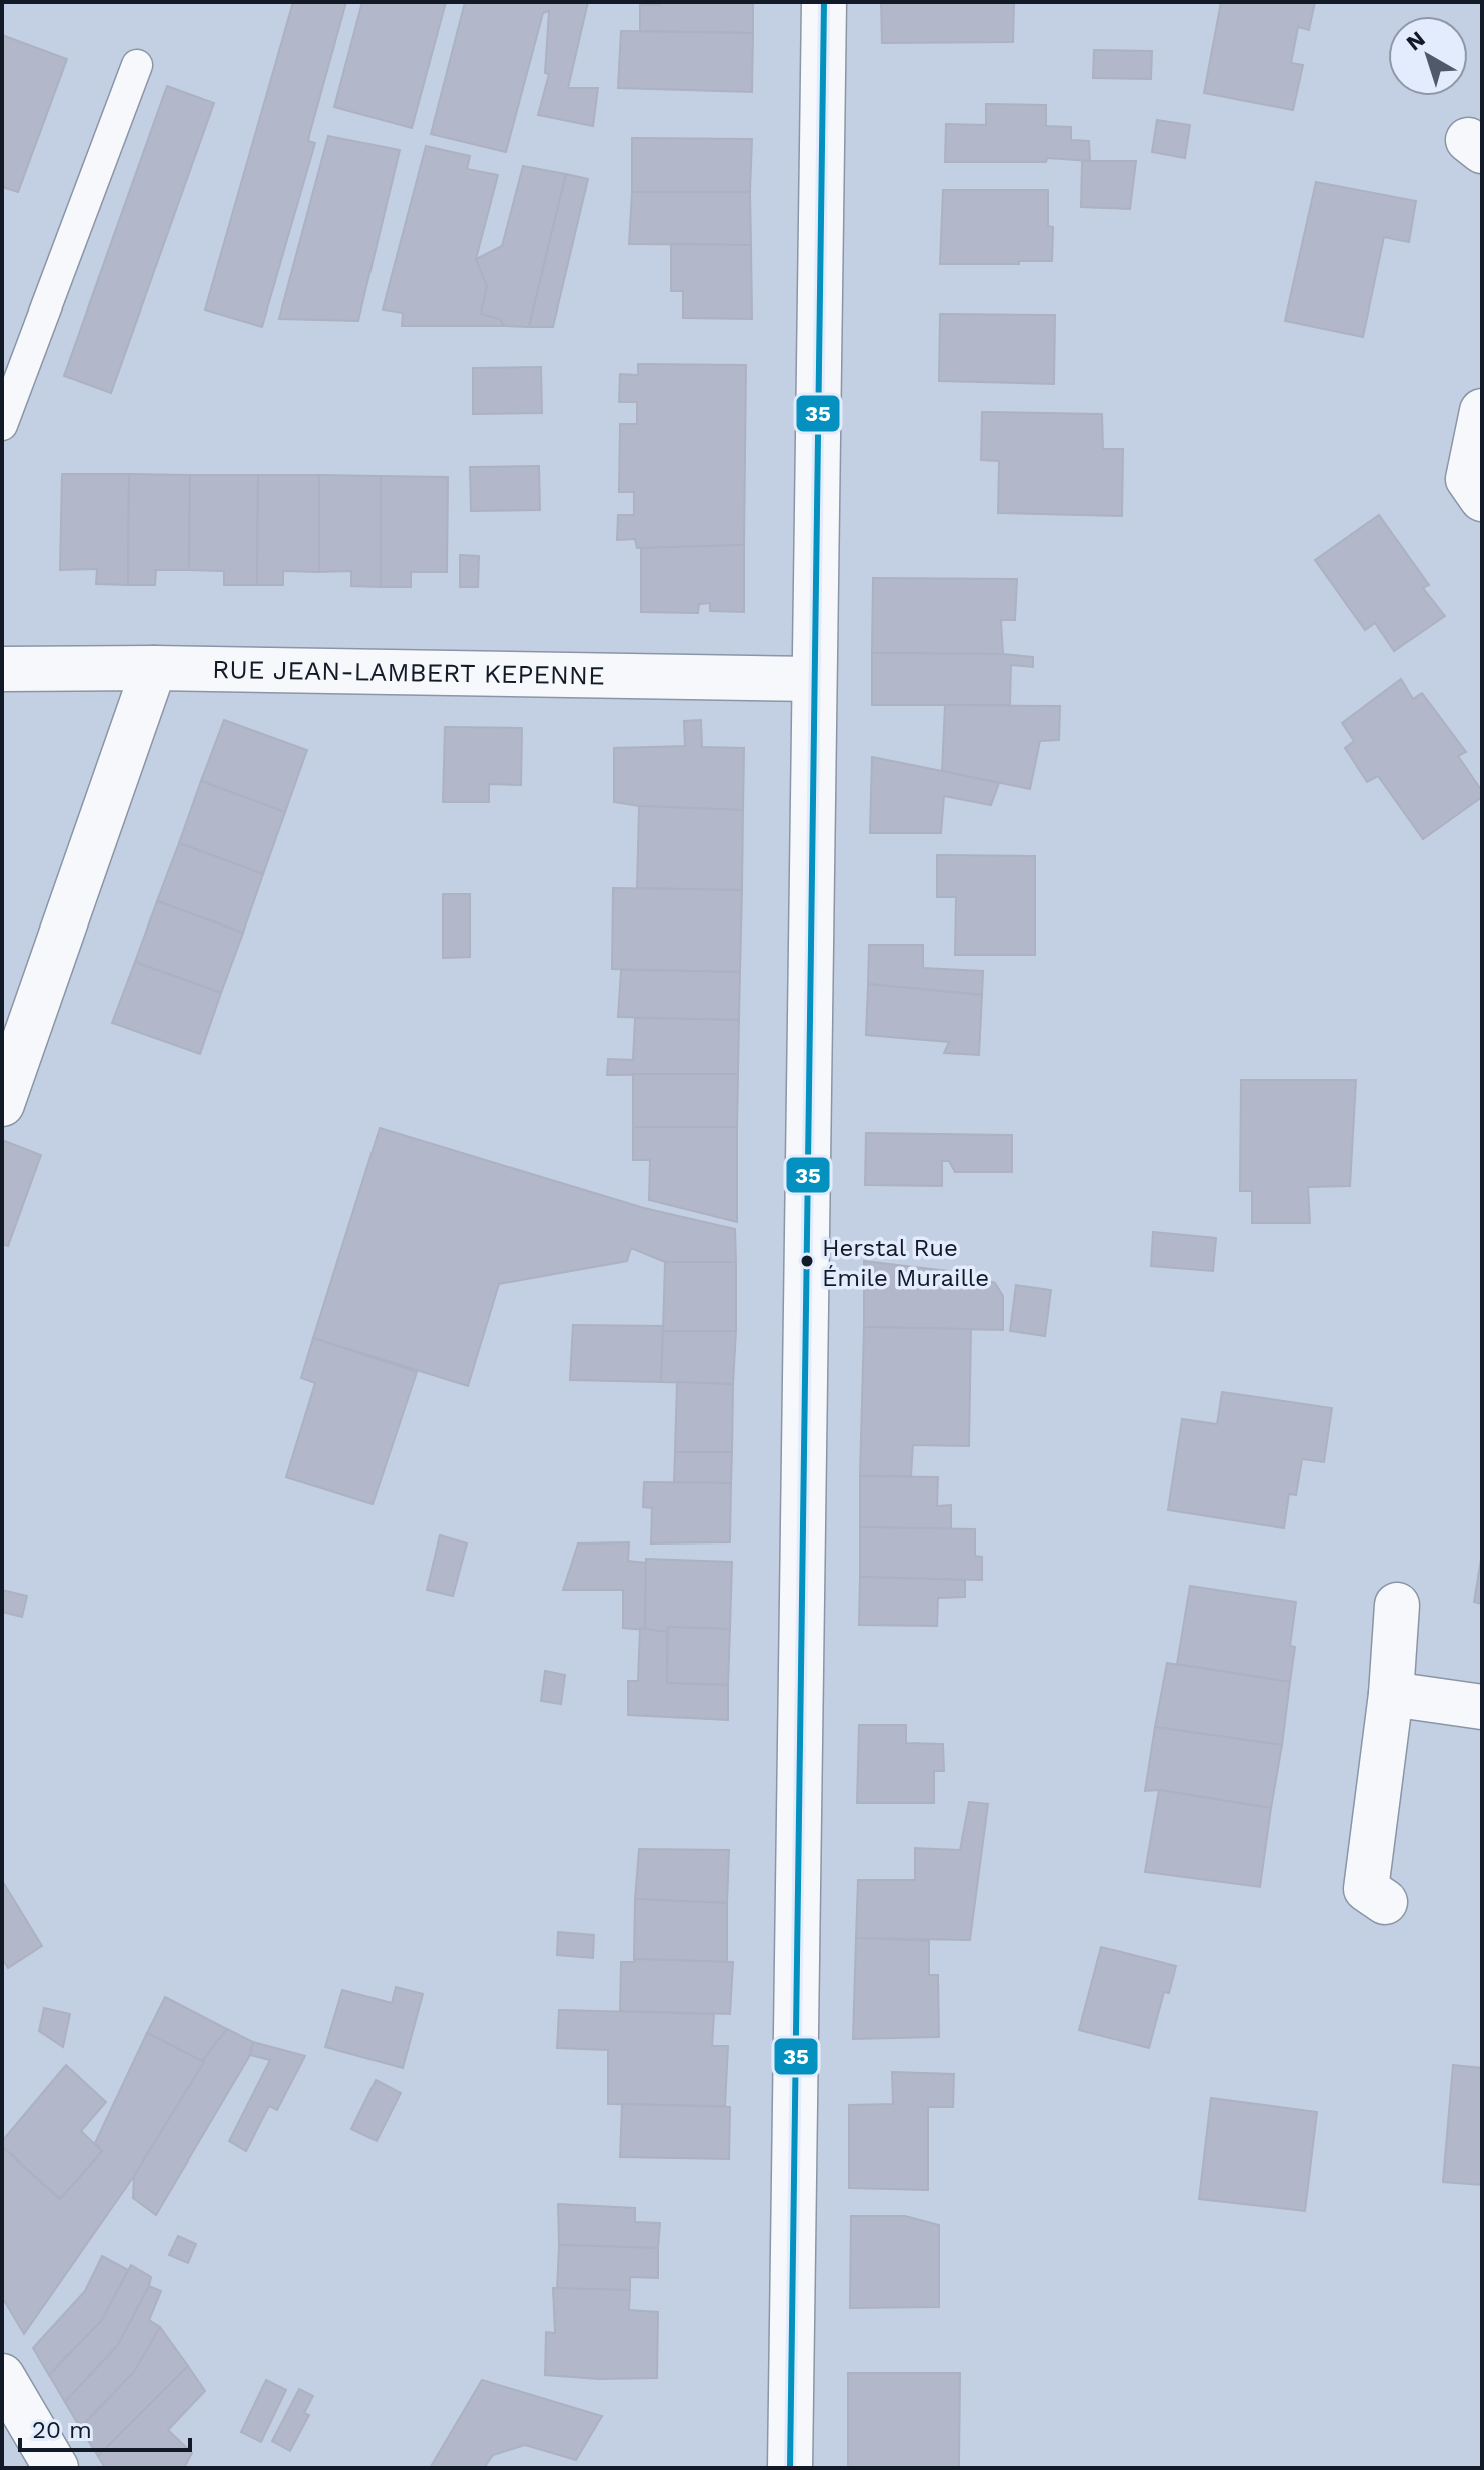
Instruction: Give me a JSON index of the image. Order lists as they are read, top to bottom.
{
  "streets": {
    "street": ["RUE JEAN-LAMBERT KEPENNE"]
  },
  "places": ["Herstal Rue Émile Muraille"],
  "lines": ["transit line 35"],
  "scale_bar": "20 m",
  "north": "top left"
}
